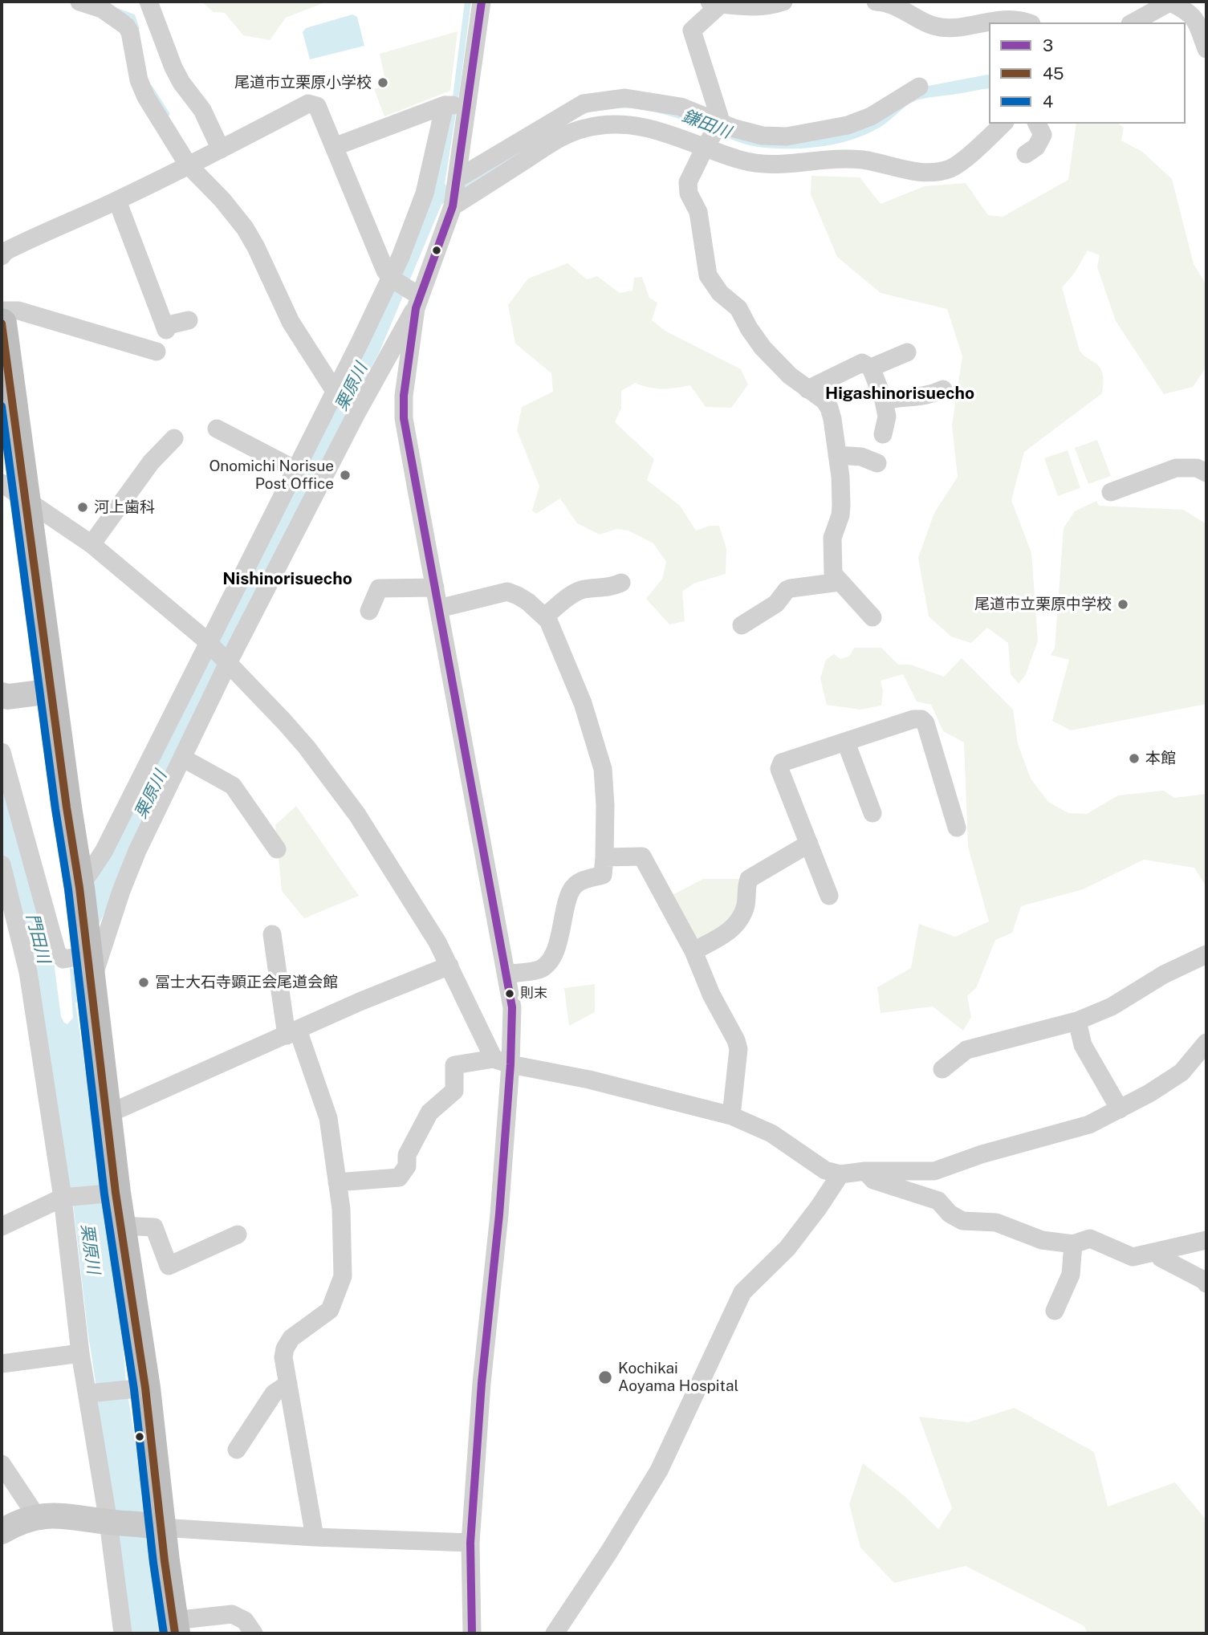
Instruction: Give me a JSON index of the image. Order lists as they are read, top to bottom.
{
  "districts": ["Higashinorisuecho", "Nishinorisuecho"],
  "water": ["鎌田川", "栗原川", "門田川"],
  "places": [
    "尾道市立栗原小学校",
    "Onomichi Norisue Post Office",
    "河上歯科",
    "尾道市立栗原中学校",
    "本館",
    "冨士大石寺顕正会尾道会館",
    "則末",
    "Kochikai Aoyama Hospital"
  ],
  "lines": ["transit line 3", "transit line 45", "transit line 4"],
  "legend": ["3", "45", "4"]
}
